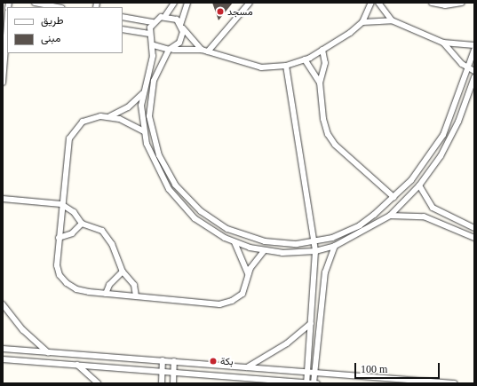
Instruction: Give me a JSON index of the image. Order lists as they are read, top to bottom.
{
  "places": ["مسجد", "بكة"],
  "legend": ["طريق", "مبنى"],
  "scale_bar": "100 m"
}
